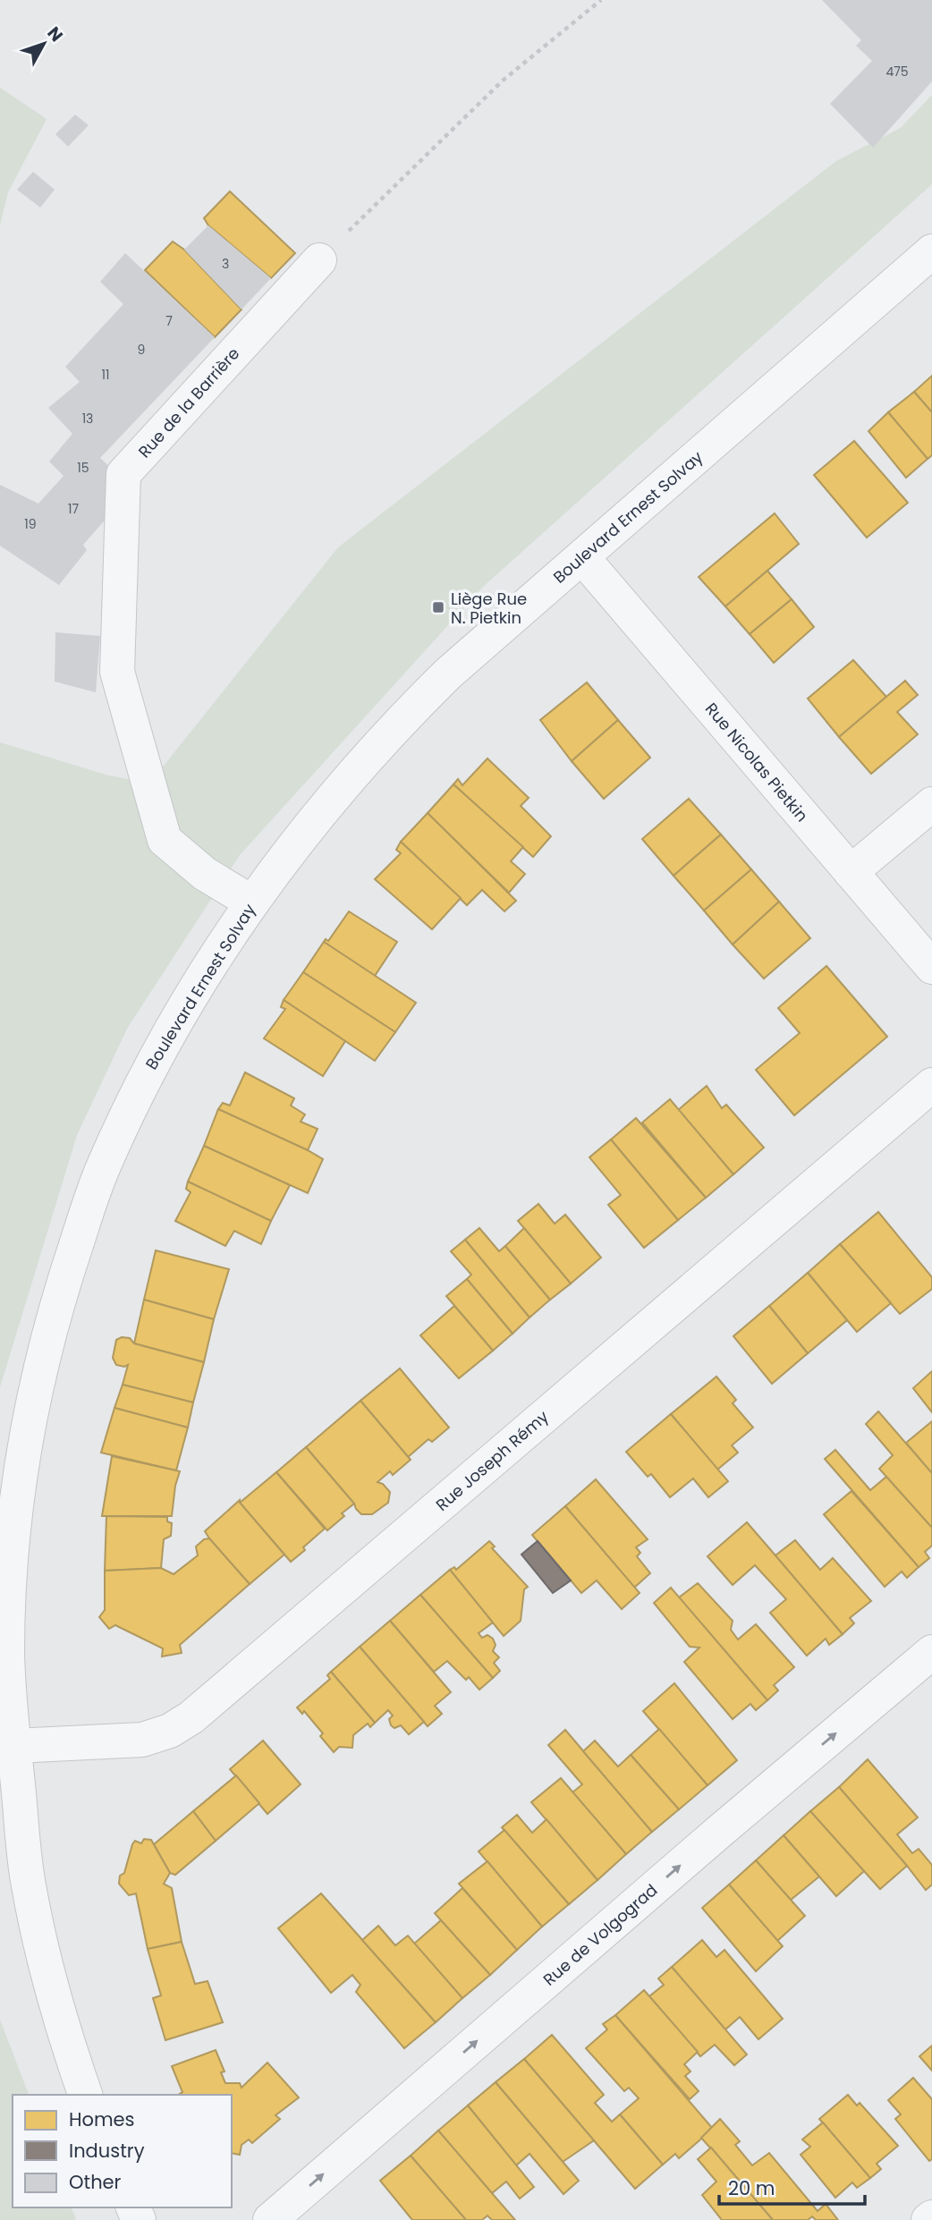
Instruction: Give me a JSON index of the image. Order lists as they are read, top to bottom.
{
  "streets": {
    "street": [
      "Rue de la Barrière",
      "Boulevard Ernest Solvay",
      "Rue Nicolas Pietkin",
      "Rue Joseph Rémy",
      "Rue de Volgograd"
    ]
  },
  "crossings": [
    ["Rue de la Barrière", "Boulevard Ernest Solvay"],
    ["Boulevard Ernest Solvay", "Rue Nicolas Pietkin"],
    ["Boulevard Ernest Solvay", "Rue Joseph Rémy"]
  ],
  "one_way": ["Rue de Volgograd"],
  "places": {
    "transit": ["Liège Rue N. Pietkin"]
  },
  "house_numbers": [
    "475",
    "3",
    "7",
    "9",
    "11",
    "13",
    "15",
    "17",
    "19"
  ],
  "legend": ["Homes", "Industry", "Other"],
  "scale_bar": "20 m",
  "north": "top right"
}
